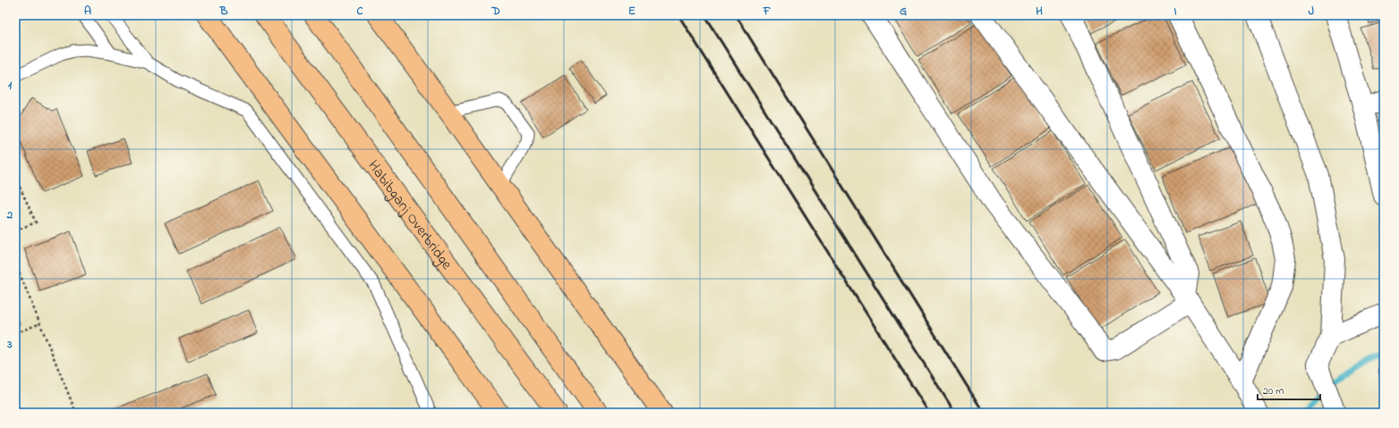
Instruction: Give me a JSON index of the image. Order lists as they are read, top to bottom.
{
  "streets": {
    "main road": ["Habibganj Overbridge"]
  },
  "scale_bar": "20 m",
  "grid": {
    "columns": [
      "A",
      "B",
      "C",
      "D",
      "E",
      "F",
      "G",
      "H",
      "I",
      "J"
    ],
    "rows": ["1", "2", "3"]
  }
}
